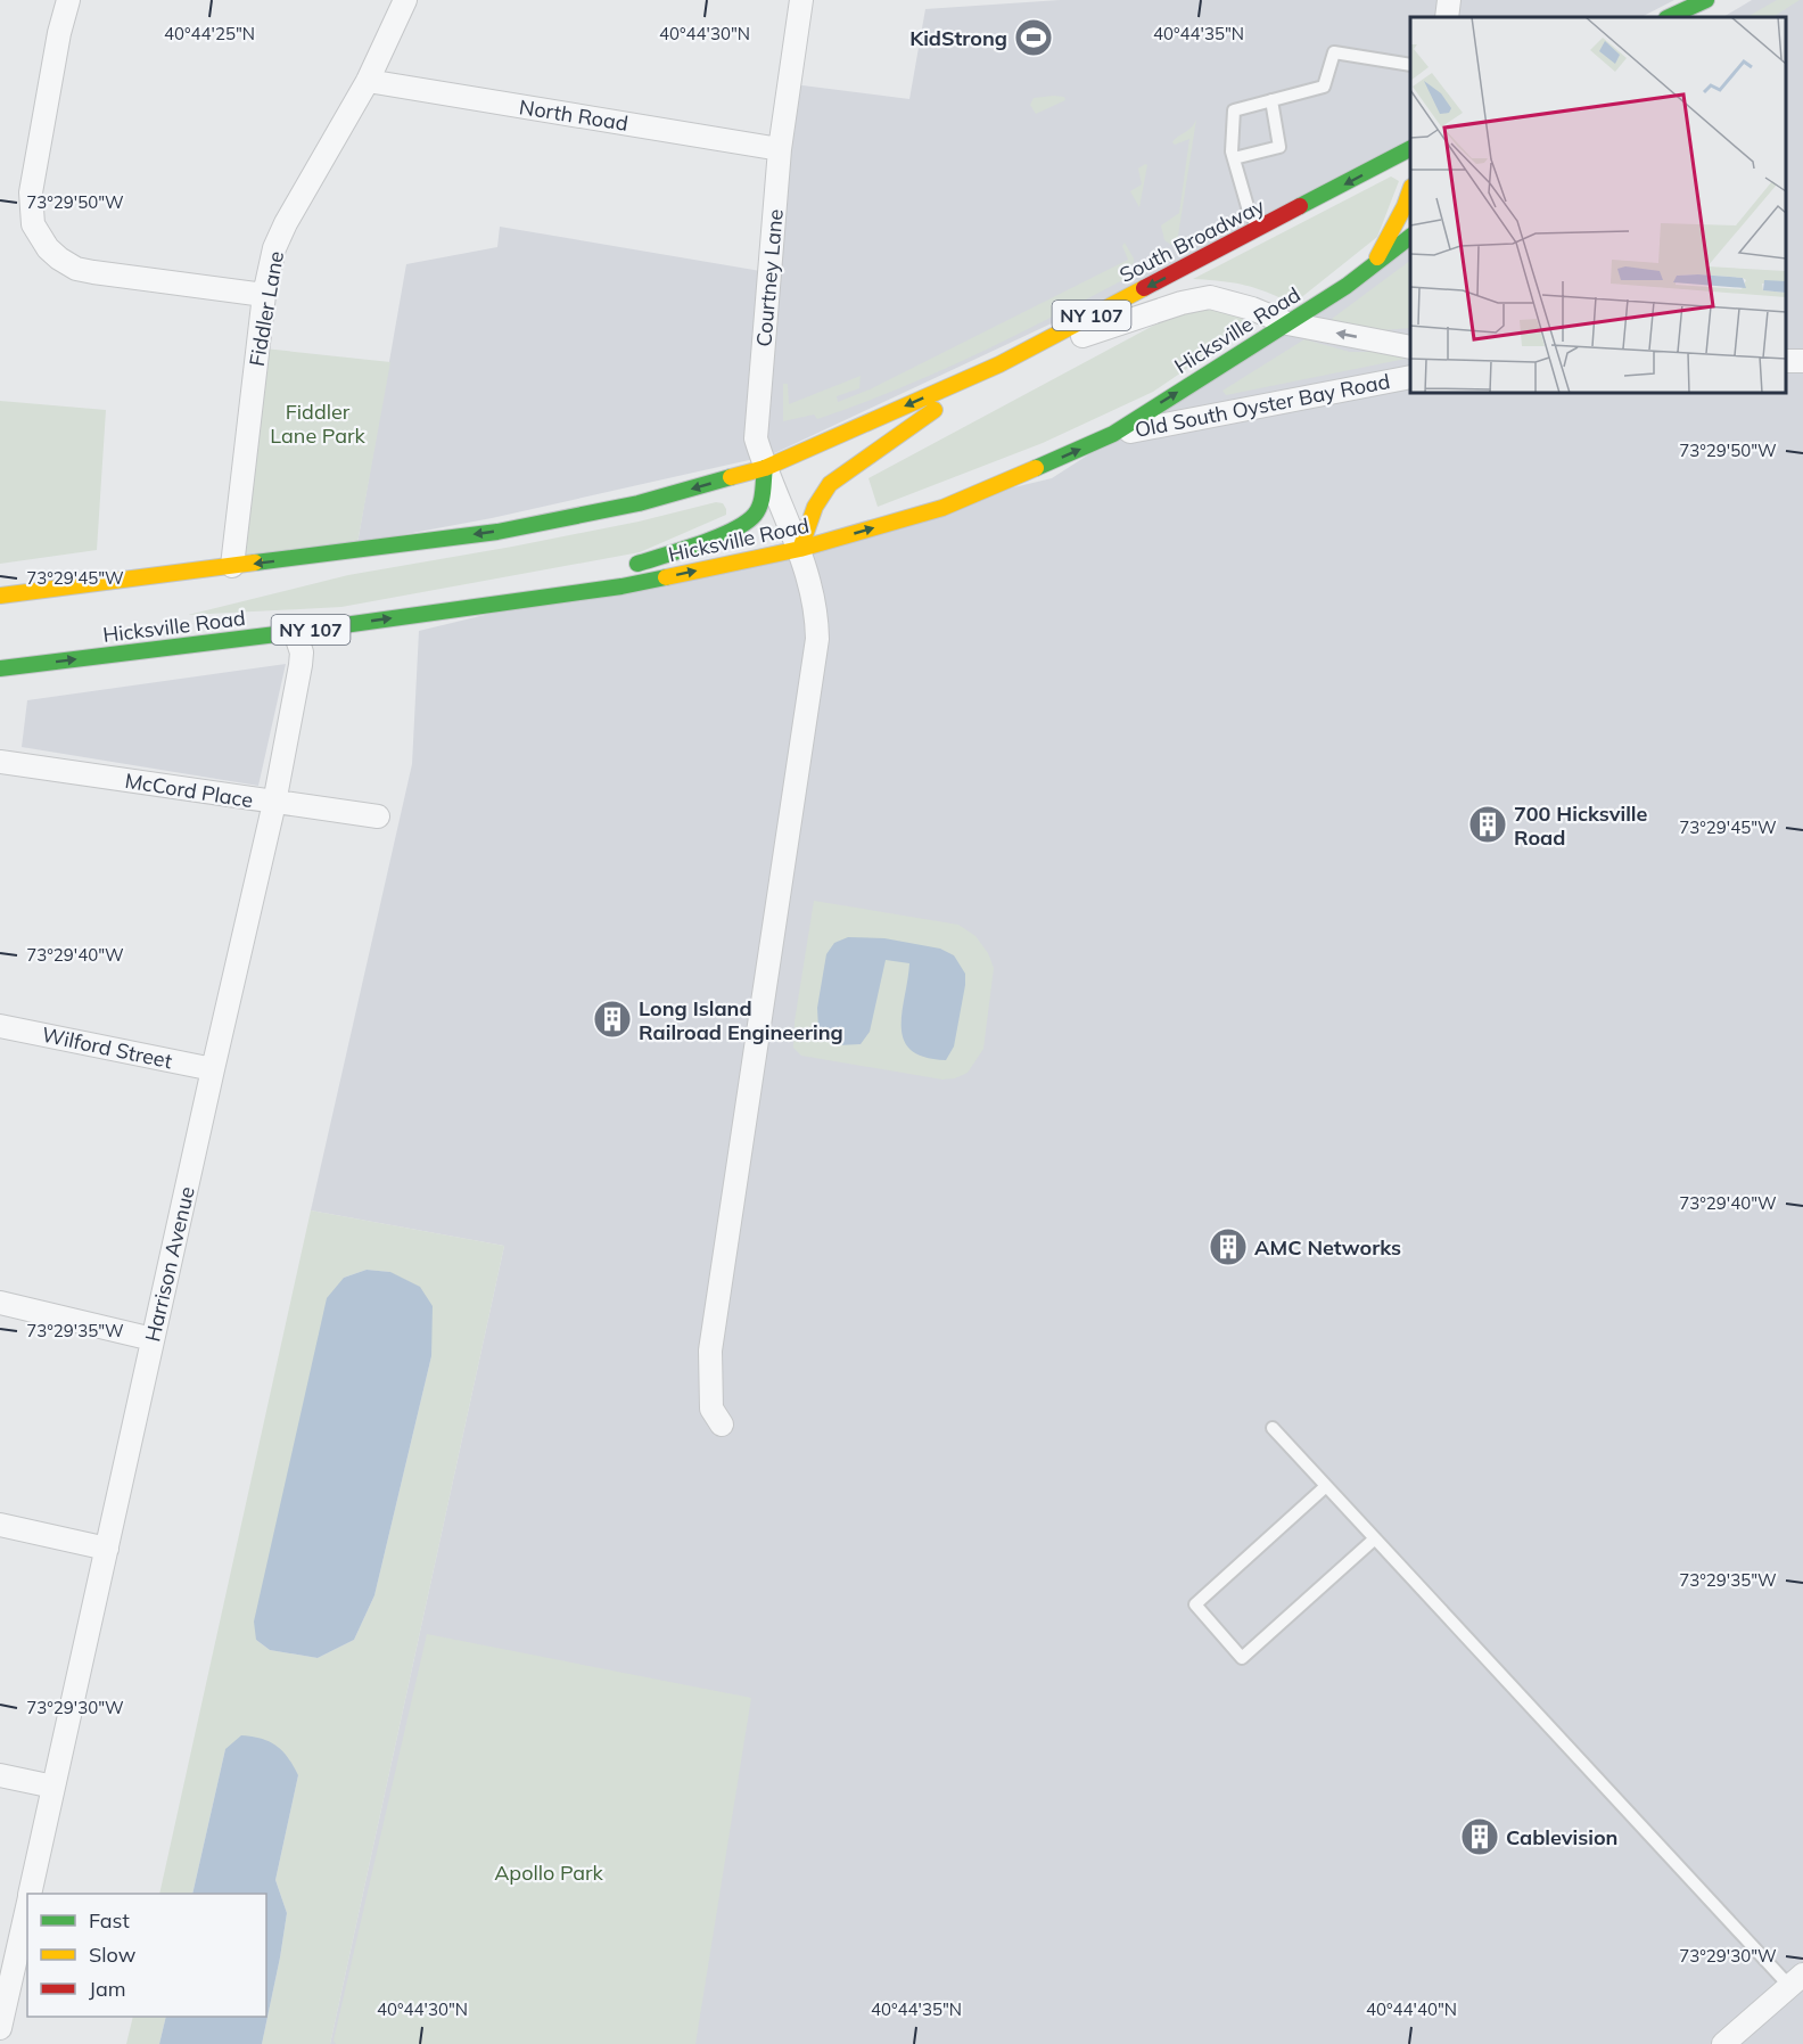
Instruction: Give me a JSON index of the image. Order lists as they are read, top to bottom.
{
  "streets": {
    "main road": ["South Broadway", "NY 107", "Hicksville Road"],
    "street": [
      "North Road",
      "Courtney Lane",
      "Fiddler Lane",
      "Old South Oyster Bay Road",
      "McCord Place",
      "Wilford Street",
      "Harrison Avenue"
    ]
  },
  "crossings": [
    ["North Road", "Courtney Lane"],
    ["North Road", "Fiddler Lane"],
    ["South Broadway", "Courtney Lane"],
    ["South Broadway", "NY 107"],
    ["South Broadway", "Old South Oyster Bay Road"],
    ["Courtney Lane", "NY 107"],
    ["Courtney Lane", "Hicksville Road"],
    ["Fiddler Lane", "NY 107"],
    ["Hicksville Road", "Old South Oyster Bay Road"],
    ["Hicksville Road", "Harrison Avenue"],
    ["McCord Place", "Harrison Avenue"],
    ["Wilford Street", "Harrison Avenue"]
  ],
  "parks": ["Fiddler Lane Park", "Apollo Park"],
  "places": {
    "sports": ["KidStrong"],
    "building": [
      "700 Hicksville Road",
      "Long Island Railroad Engineering",
      "AMC Networks",
      "Cablevision"
    ]
  },
  "legend": ["Fast", "Slow", "Jam"],
  "coordinates": [
    "40°44'25\"N",
    "40°44'30\"N",
    "40°44'35\"N",
    "73°29'50\"W",
    "73°29'45\"W",
    "73°29'40\"W",
    "73°29'35\"W",
    "73°29'30\"W",
    "40°44'40\"N"
  ]
}
